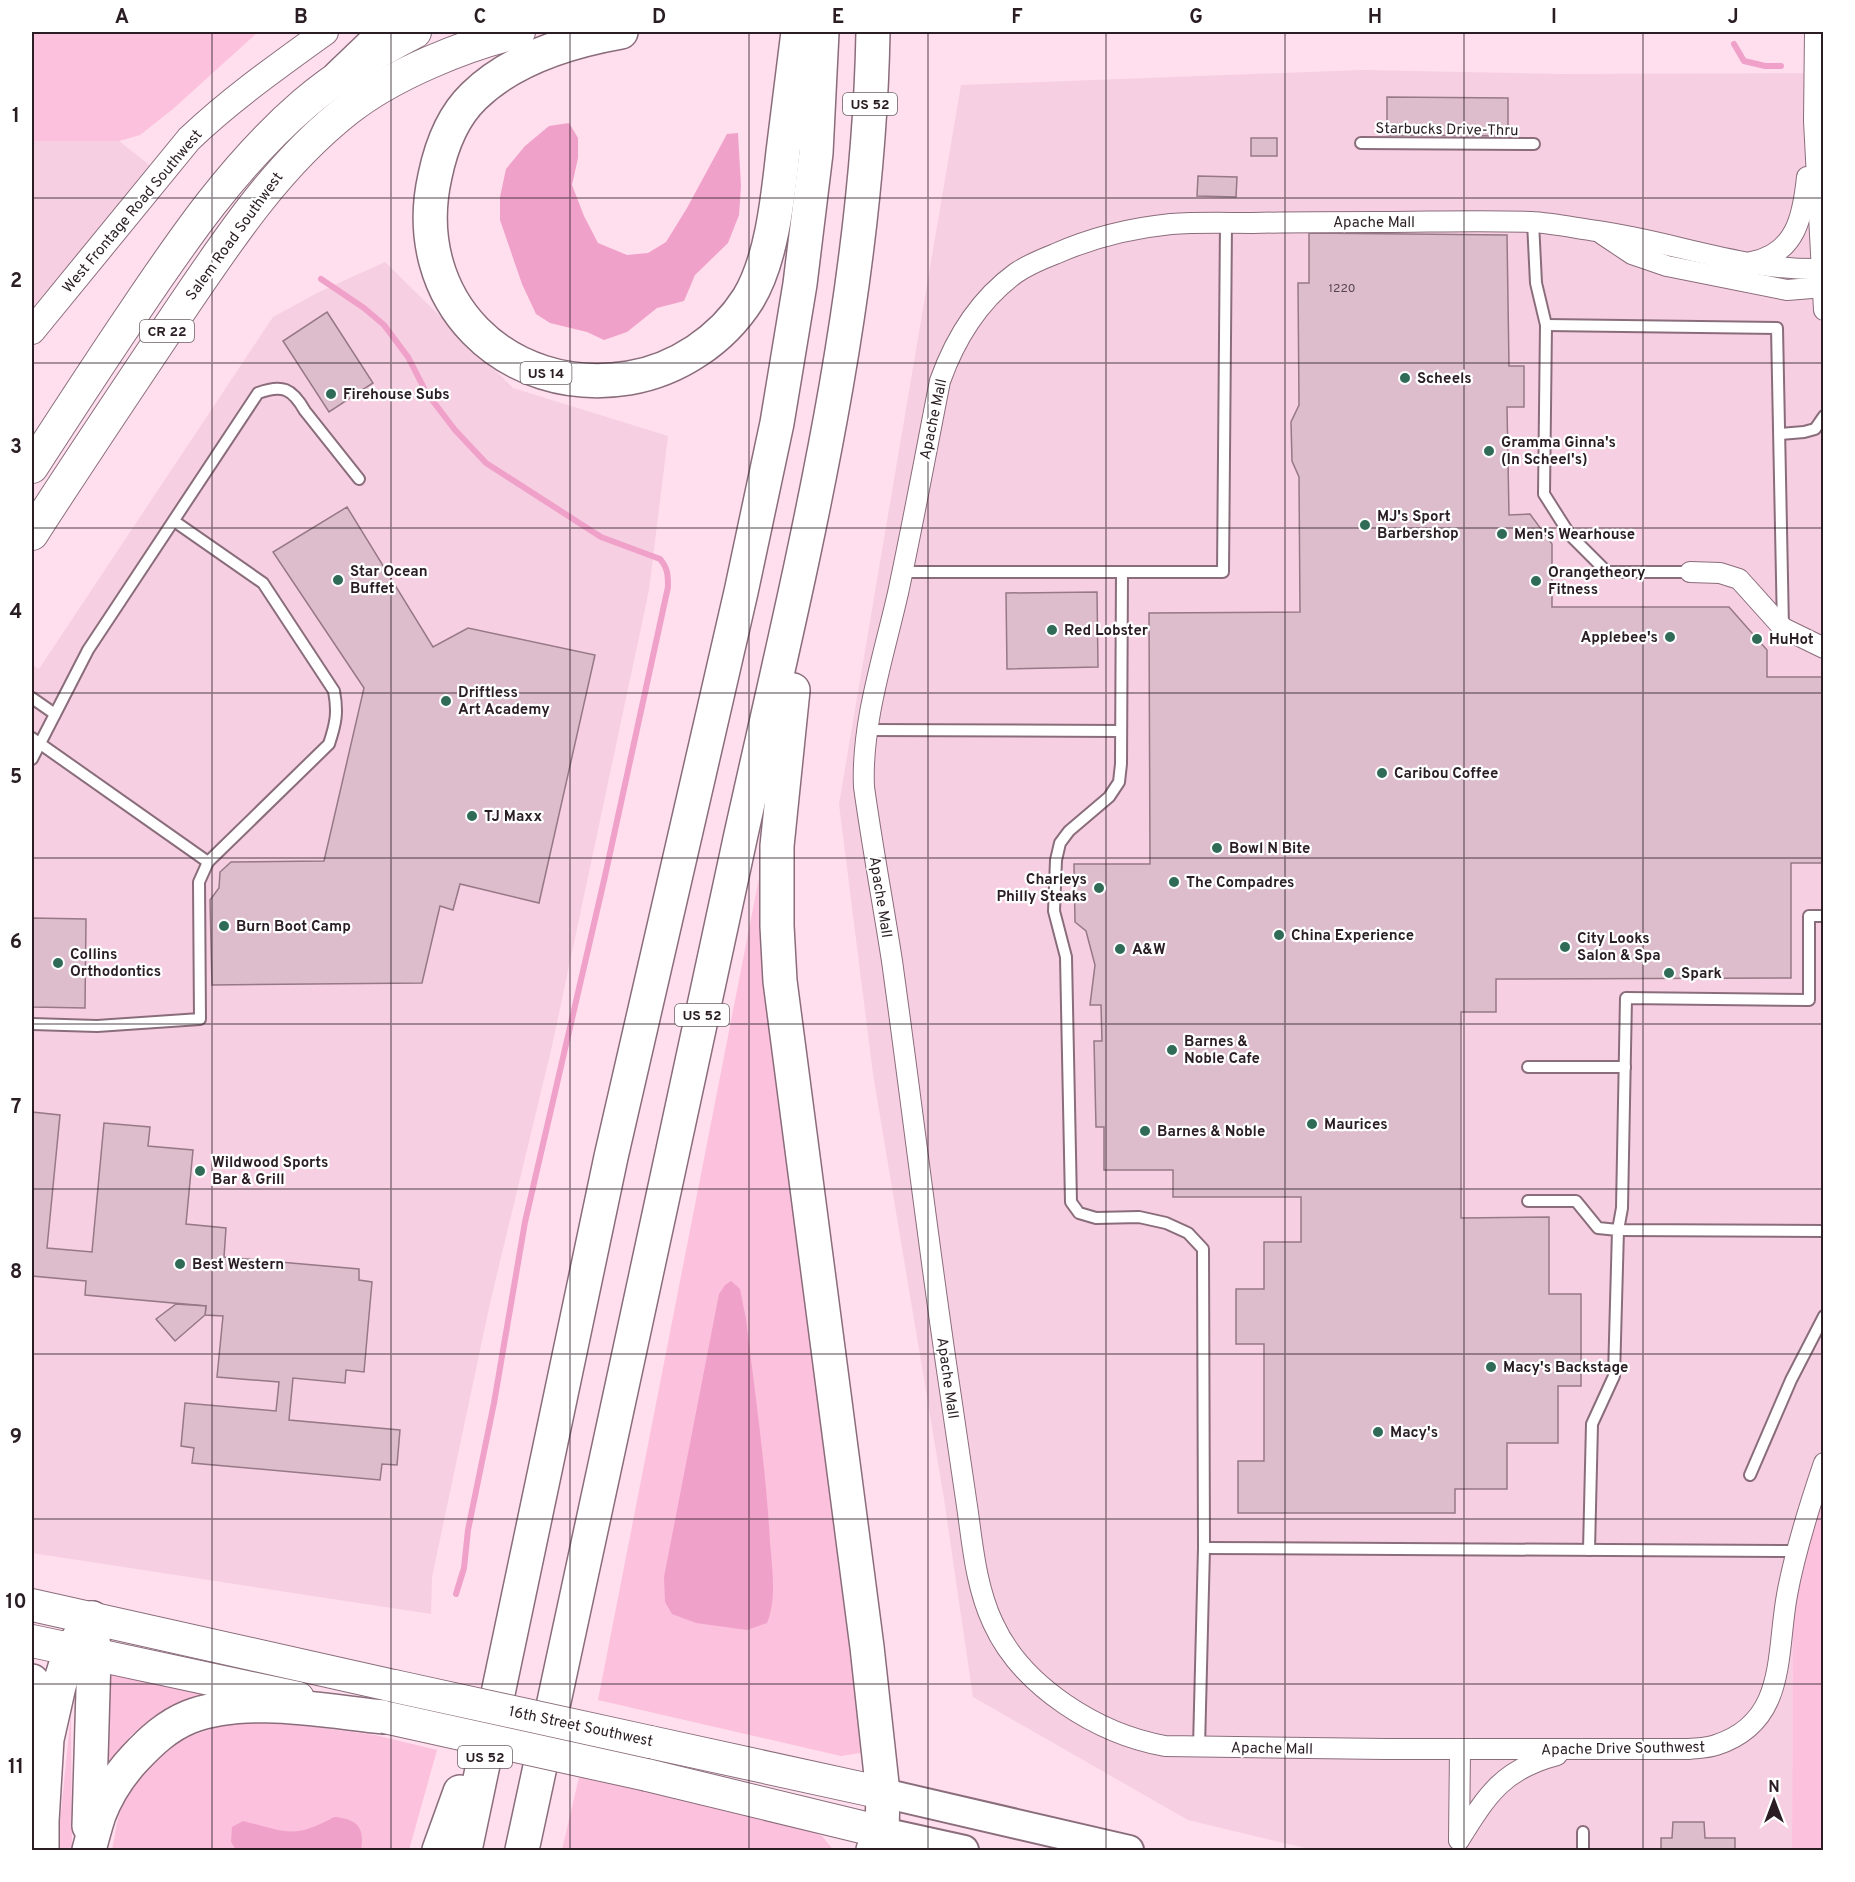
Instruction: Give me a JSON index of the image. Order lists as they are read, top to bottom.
{
  "streets": {
    "highway": ["US 52", "US 14"],
    "main road": ["Salem Road Southwest", "CR 22", "16th Street Southwest"],
    "street": ["West Frontage Road Southwest", "Apache Mall", "Apache Drive Southwest"],
    "lane": ["Starbucks Drive-Thru"]
  },
  "crossings": [
    ["Apache Mall", "Apache Drive Southwest"]
  ],
  "places": [
    "Scheels",
    "Firehouse Subs",
    "Gramma Ginna's (In Scheel's)",
    "MJ's Sport Barbershop",
    "Men's Wearhouse",
    "Star Ocean Buffet",
    "Orangetheory Fitness",
    "Red Lobster",
    "Applebee's",
    "HuHot",
    "Driftless Art Academy",
    "Caribou Coffee",
    "TJ Maxx",
    "Bowl N Bite",
    "The Compadres",
    "Charleys Philly Steaks",
    "Burn Boot Camp",
    "China Experience",
    "City Looks Salon & Spa",
    "A&W",
    "Collins Orthodontics",
    "Spark",
    "Barnes & Noble Cafe",
    "Maurices",
    "Barnes & Noble",
    "Wildwood Sports Bar & Grill",
    "Best Western",
    "Macy's Backstage",
    "Macy's"
  ],
  "house_numbers": ["1220"],
  "north": "top",
  "grid": {
    "columns": [
      "A",
      "B",
      "C",
      "D",
      "E",
      "F",
      "G",
      "H",
      "I",
      "J"
    ],
    "rows": [
      "1",
      "2",
      "3",
      "4",
      "5",
      "6",
      "7",
      "8",
      "9",
      "10",
      "11"
    ]
  }
}
